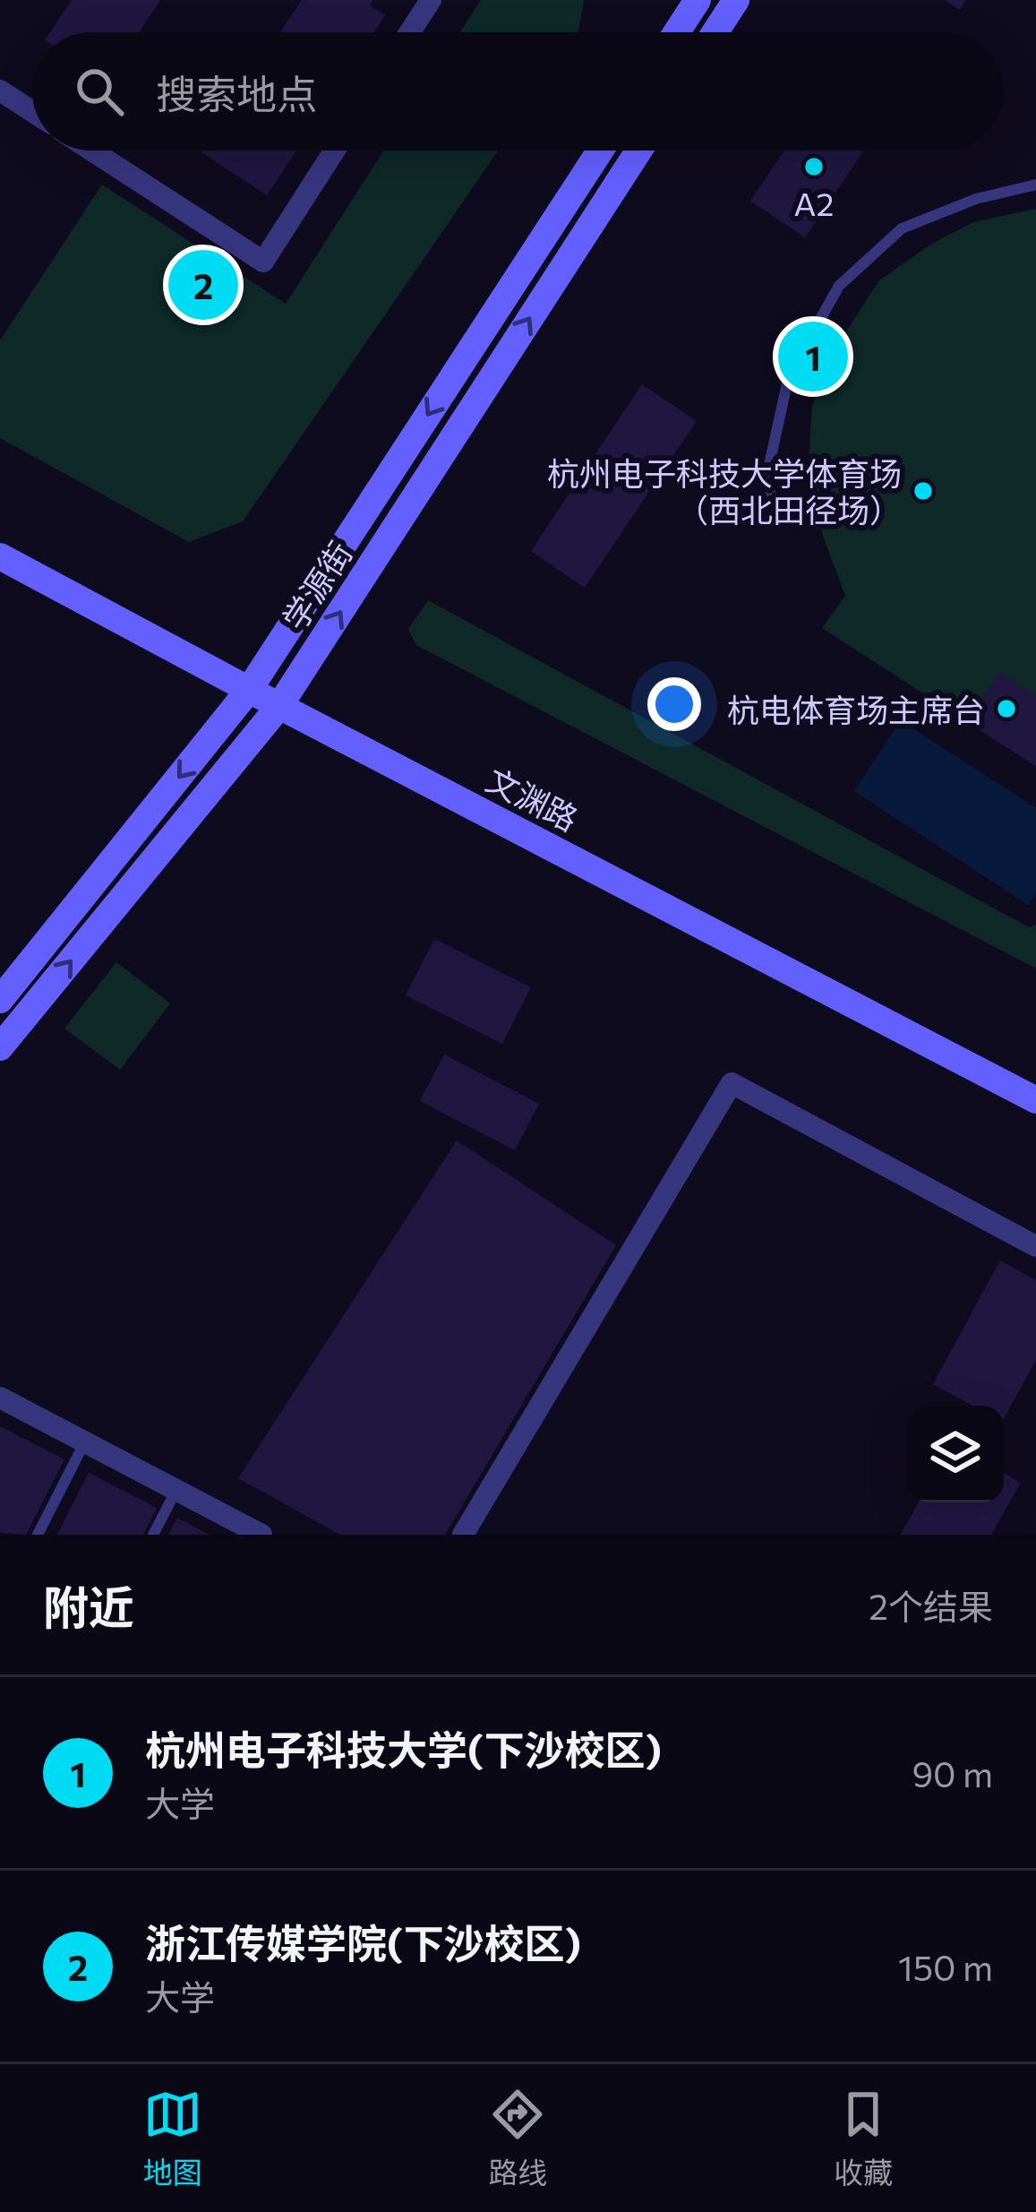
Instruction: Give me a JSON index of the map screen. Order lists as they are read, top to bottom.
{
  "streets": {
    "main road": ["学源街", "文渊路"]
  },
  "crossings": [
    ["学源街", "文渊路"]
  ],
  "places": ["A2", "杭州电子科技大学体育场 （西北田径场）", "杭电体育场主席台"],
  "page": {
    "search": "搜索地点",
    "pins": ["2", "1"],
    "heading": ["附近", "2个结果"],
    "list": [
      {
        "mark": "1",
        "name": "杭州电子科技大学(下沙校区)",
        "note": "大学",
        "value": "90 m"
      },
      {
        "mark": "2",
        "name": "浙江传媒学院(下沙校区)",
        "note": "大学",
        "value": "150 m"
      }
    ],
    "nav": ["地图", "路线", "收藏"]
  }
}
